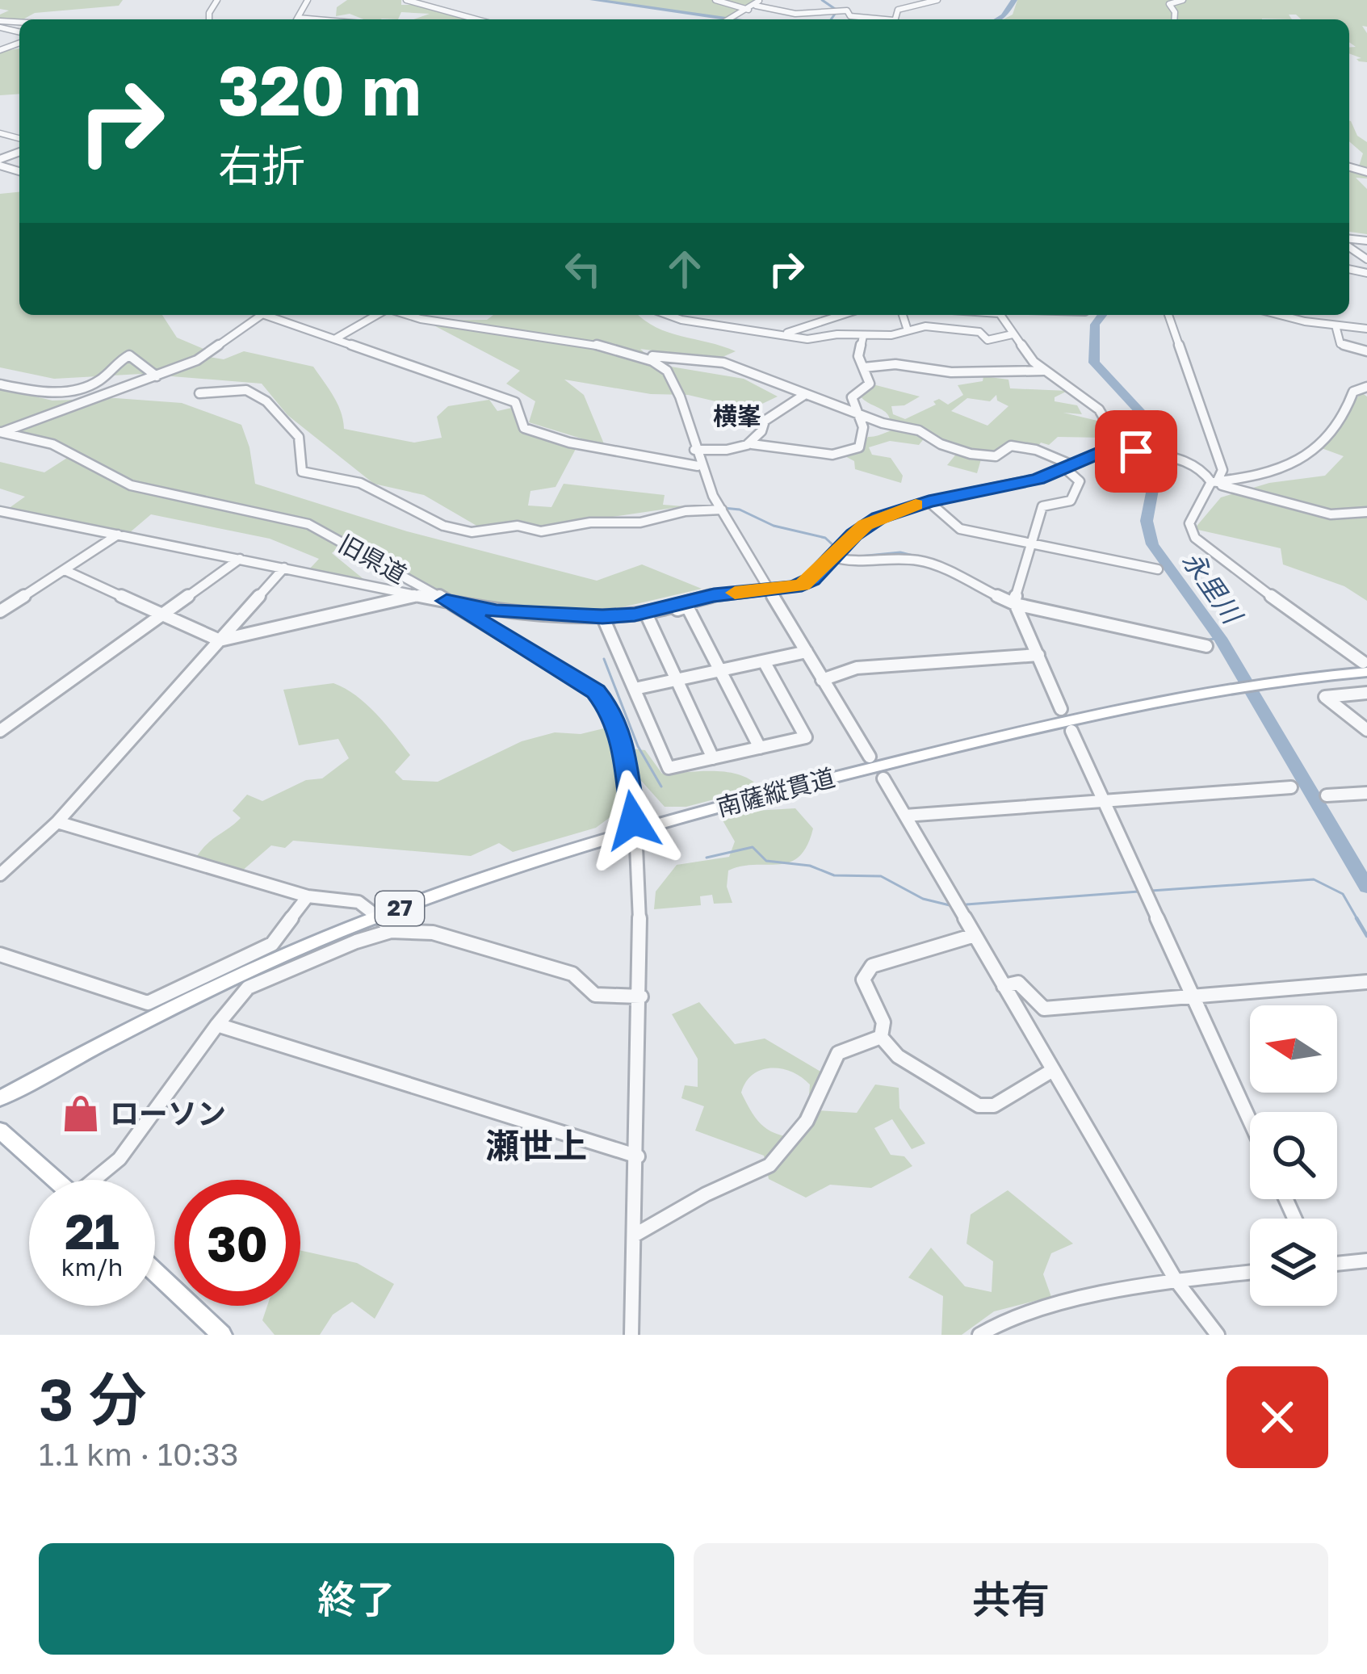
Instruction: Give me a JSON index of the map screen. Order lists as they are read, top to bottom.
{
  "streets": {
    "main road": ["南薩縦貫道", "27"],
    "street": ["旧県道"]
  },
  "districts": ["横峯", "瀬世上"],
  "water": ["永里川"],
  "places": {
    "shop": ["ローソン"]
  },
  "north": "left",
  "page": {
    "turn": ["320 m", "右折"],
    "speed": "21 km/h",
    "limit": "30",
    "heading": ["3 分", "1.1 km · 10:33"],
    "buttons": ["終了", "共有"]
  }
}
